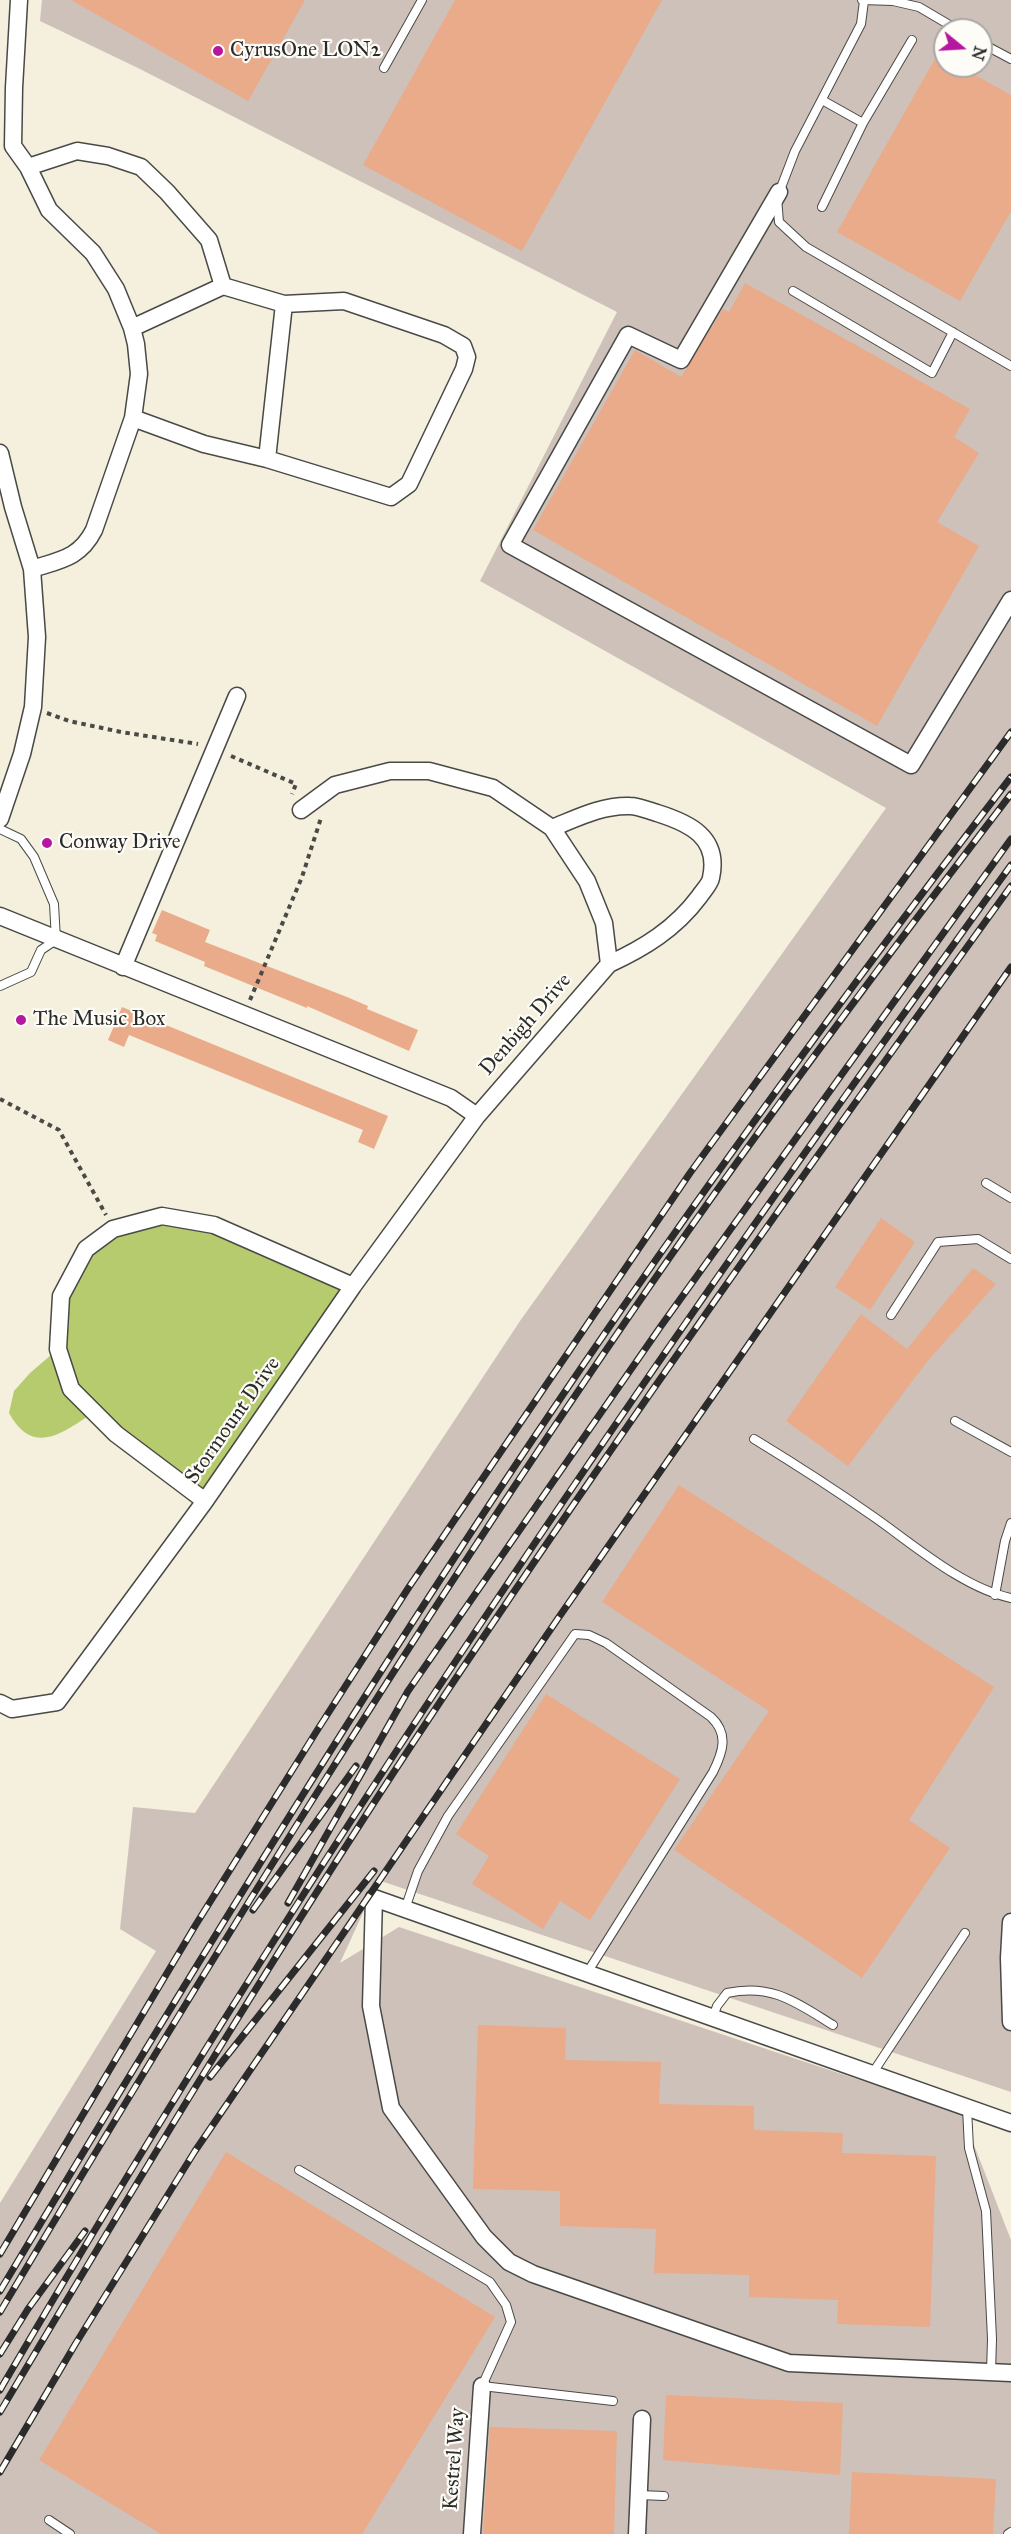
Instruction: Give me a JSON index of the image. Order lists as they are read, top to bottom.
{
  "streets": {
    "street": ["Denbigh Drive", "Stormount Drive", "Kestrel Way"]
  },
  "crossings": [
    ["Denbigh Drive", "Stormount Drive"]
  ],
  "places": ["CyrusOne LON2", "Conway Drive", "The Music Box"],
  "north": "right"
}
